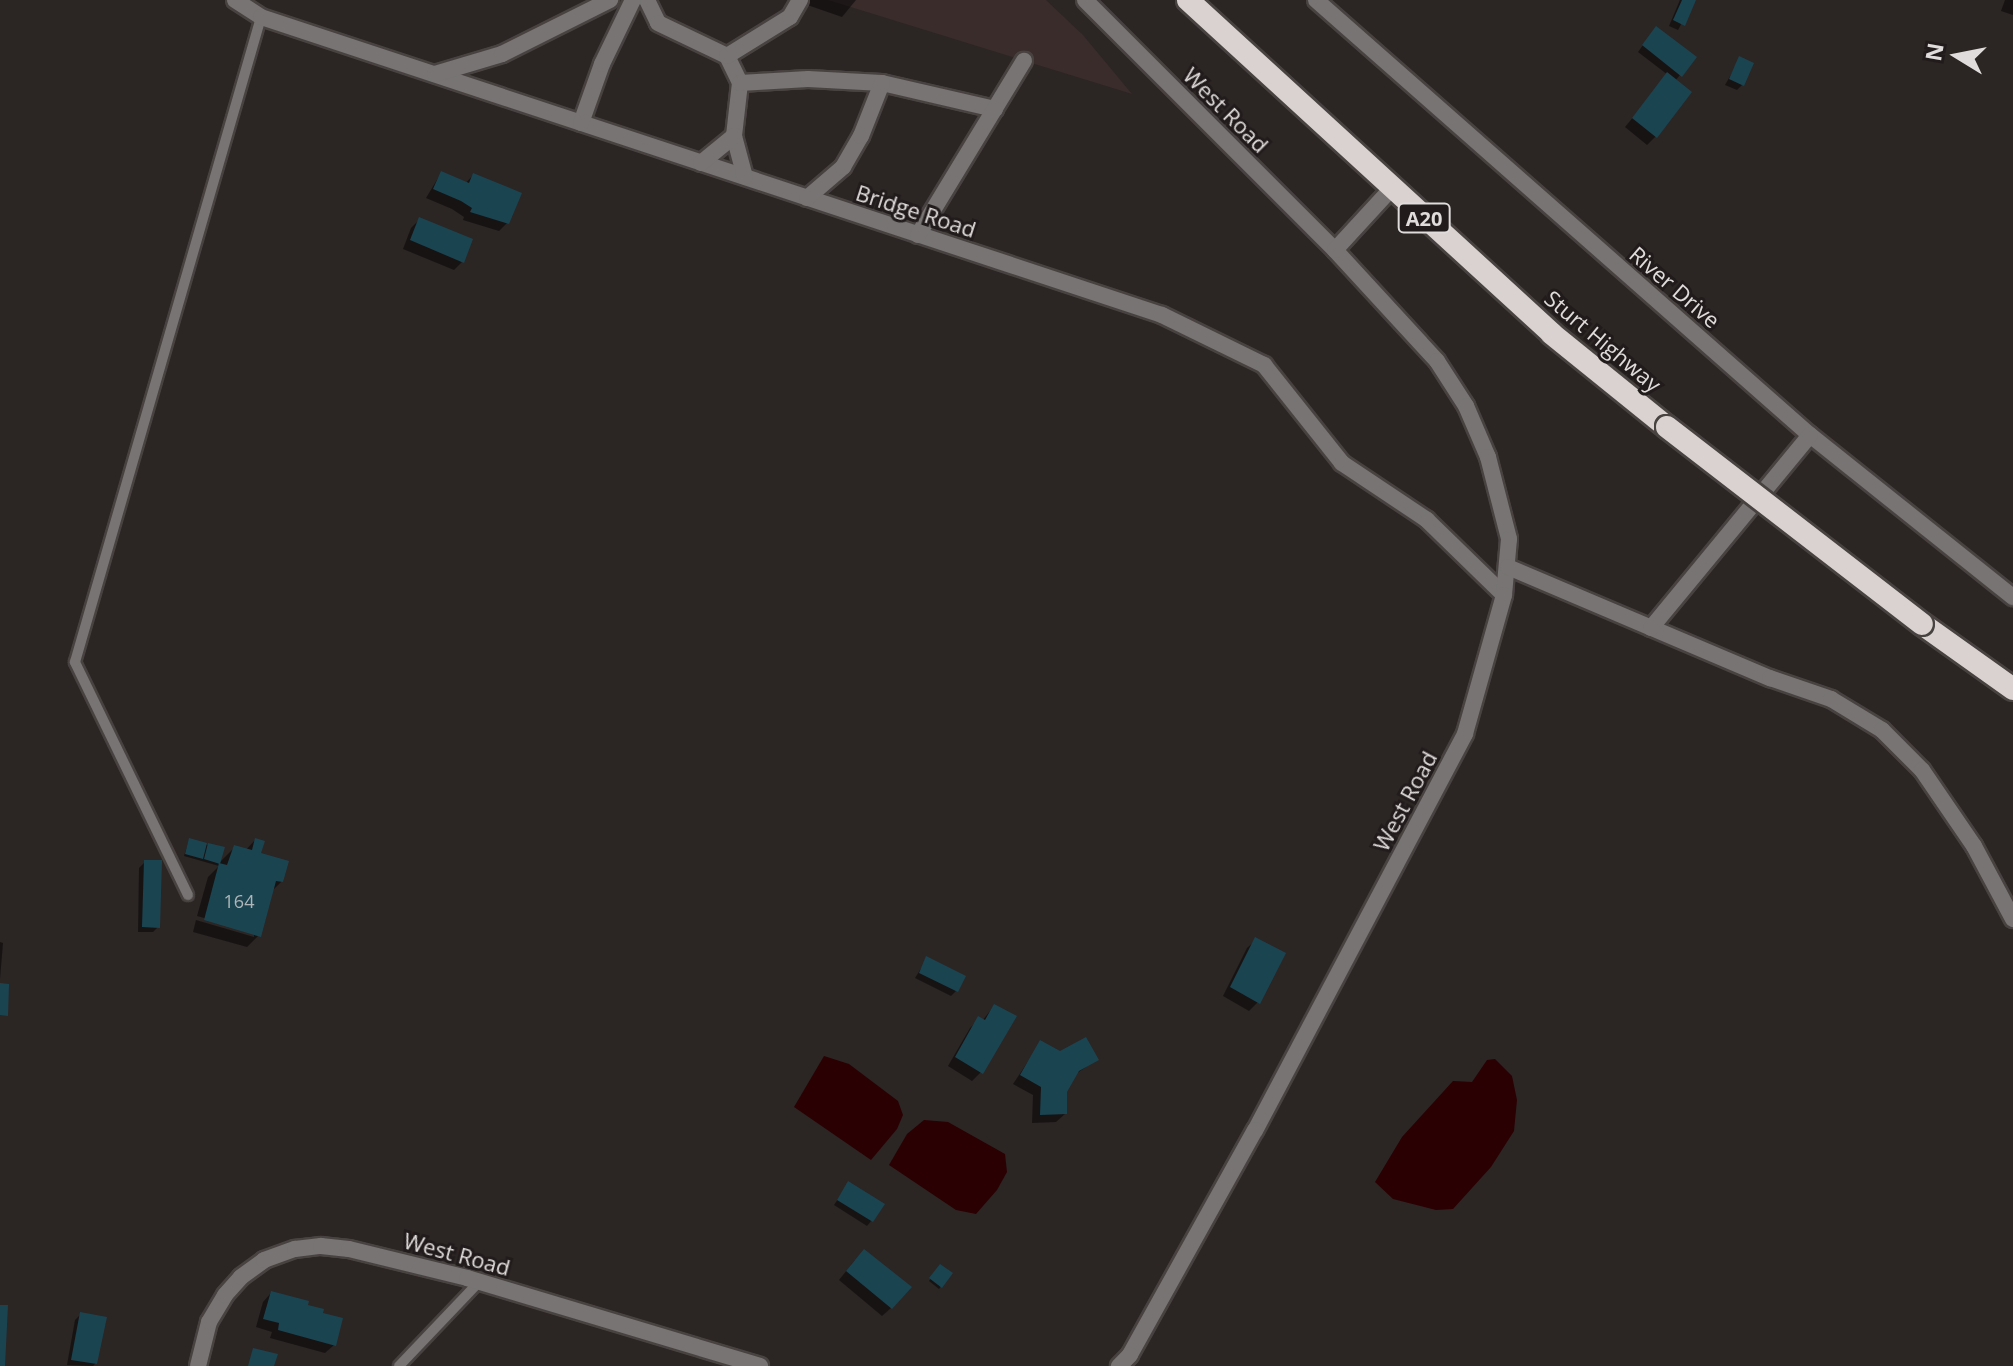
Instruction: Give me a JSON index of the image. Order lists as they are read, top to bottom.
{
  "streets": {
    "highway": ["A20", "Sturt Highway"],
    "street": ["West Road", "Bridge Road", "River Drive"]
  },
  "crossings": [
    ["West Road", "Bridge Road"]
  ],
  "house_numbers": ["164"],
  "north": "left"
}
